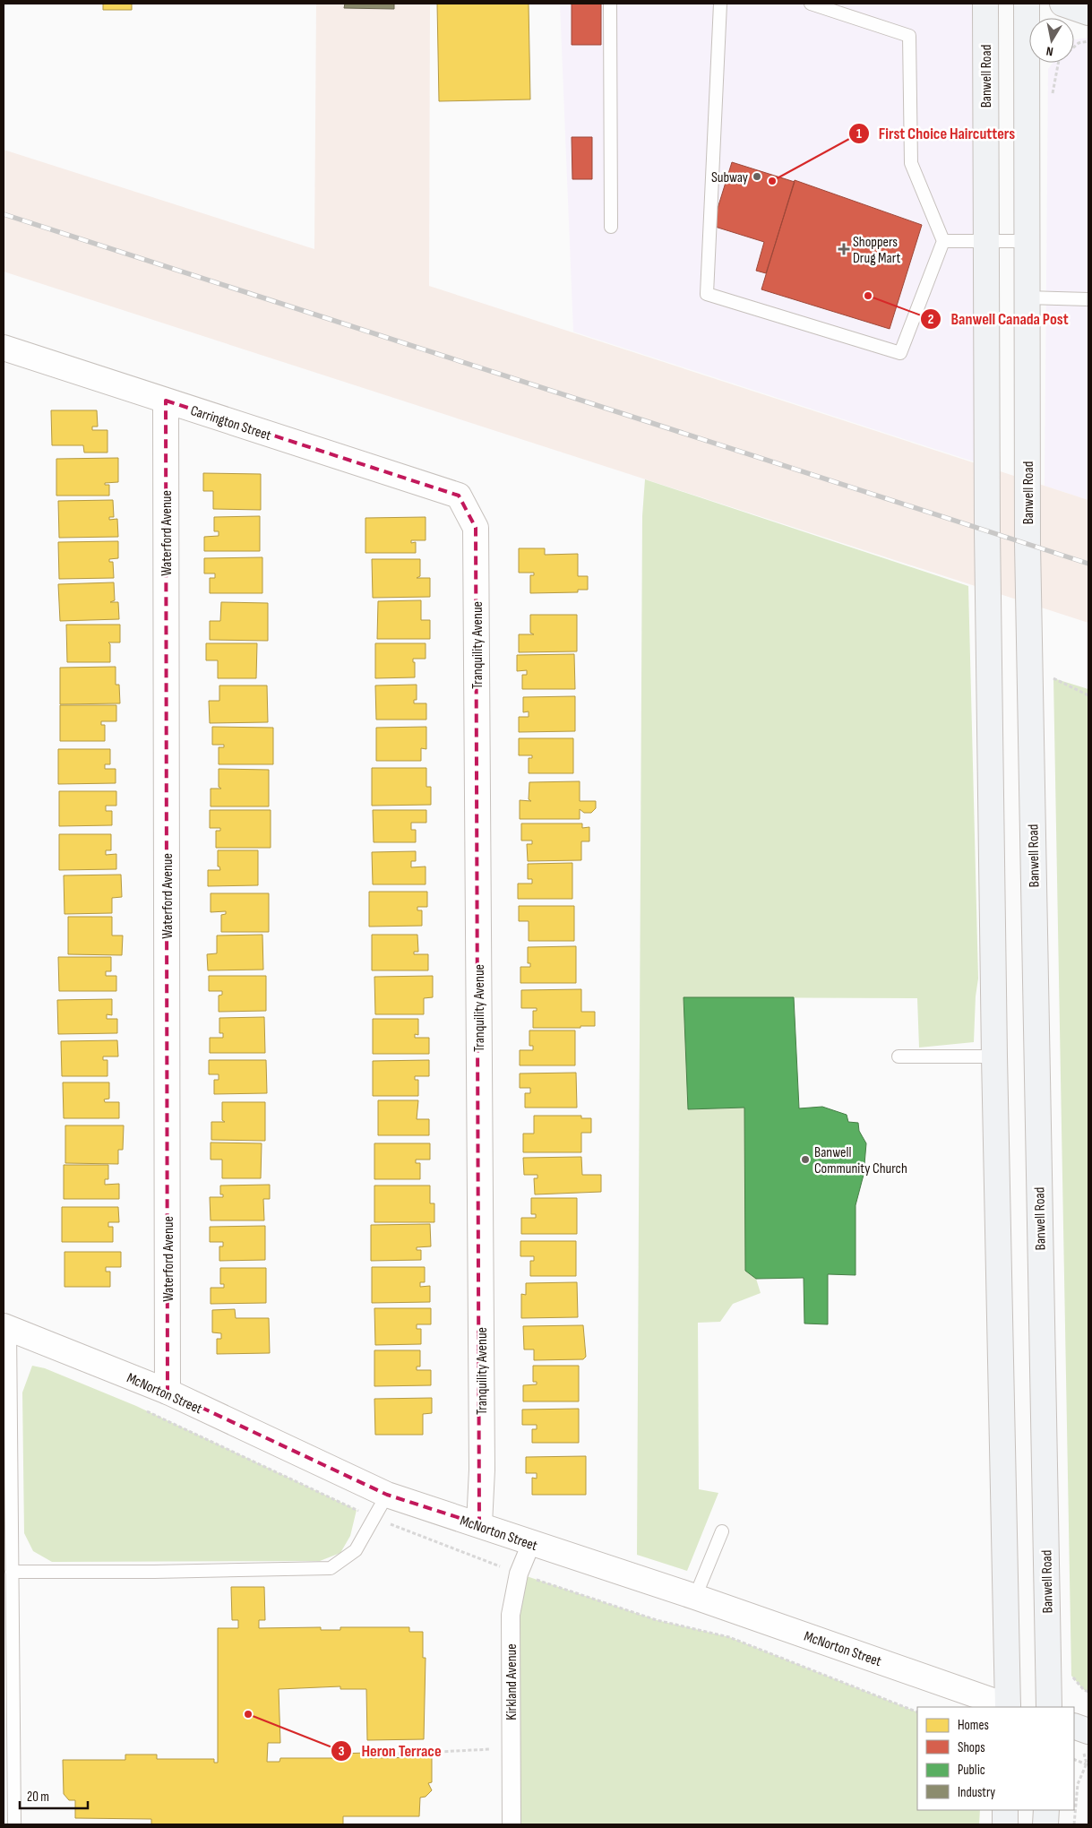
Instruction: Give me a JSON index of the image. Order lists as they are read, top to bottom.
{
  "streets": {
    "main road": ["Banwell Road"],
    "street": [
      "Carrington Street",
      "Waterford Avenue",
      "Tranquility Avenue",
      "McNorton Street",
      "Kirkland Avenue"
    ]
  },
  "crossings": [
    ["Carrington Street", "Waterford Avenue"],
    ["Carrington Street", "Tranquility Avenue"],
    ["Waterford Avenue", "McNorton Street"],
    ["Tranquility Avenue", "McNorton Street"],
    ["McNorton Street", "Kirkland Avenue"]
  ],
  "places": {
    "other": [
      "Subway",
      "First Choice Haircutters",
      "Banwell Canada Post",
      "Banwell Community Church",
      "Heron Terrace"
    ],
    "health": ["Shoppers Drug Mart"]
  },
  "legend": [
    "Homes",
    "Shops",
    "Public",
    "Industry"
  ],
  "scale_bar": "20 m",
  "north": "bottom"
}
